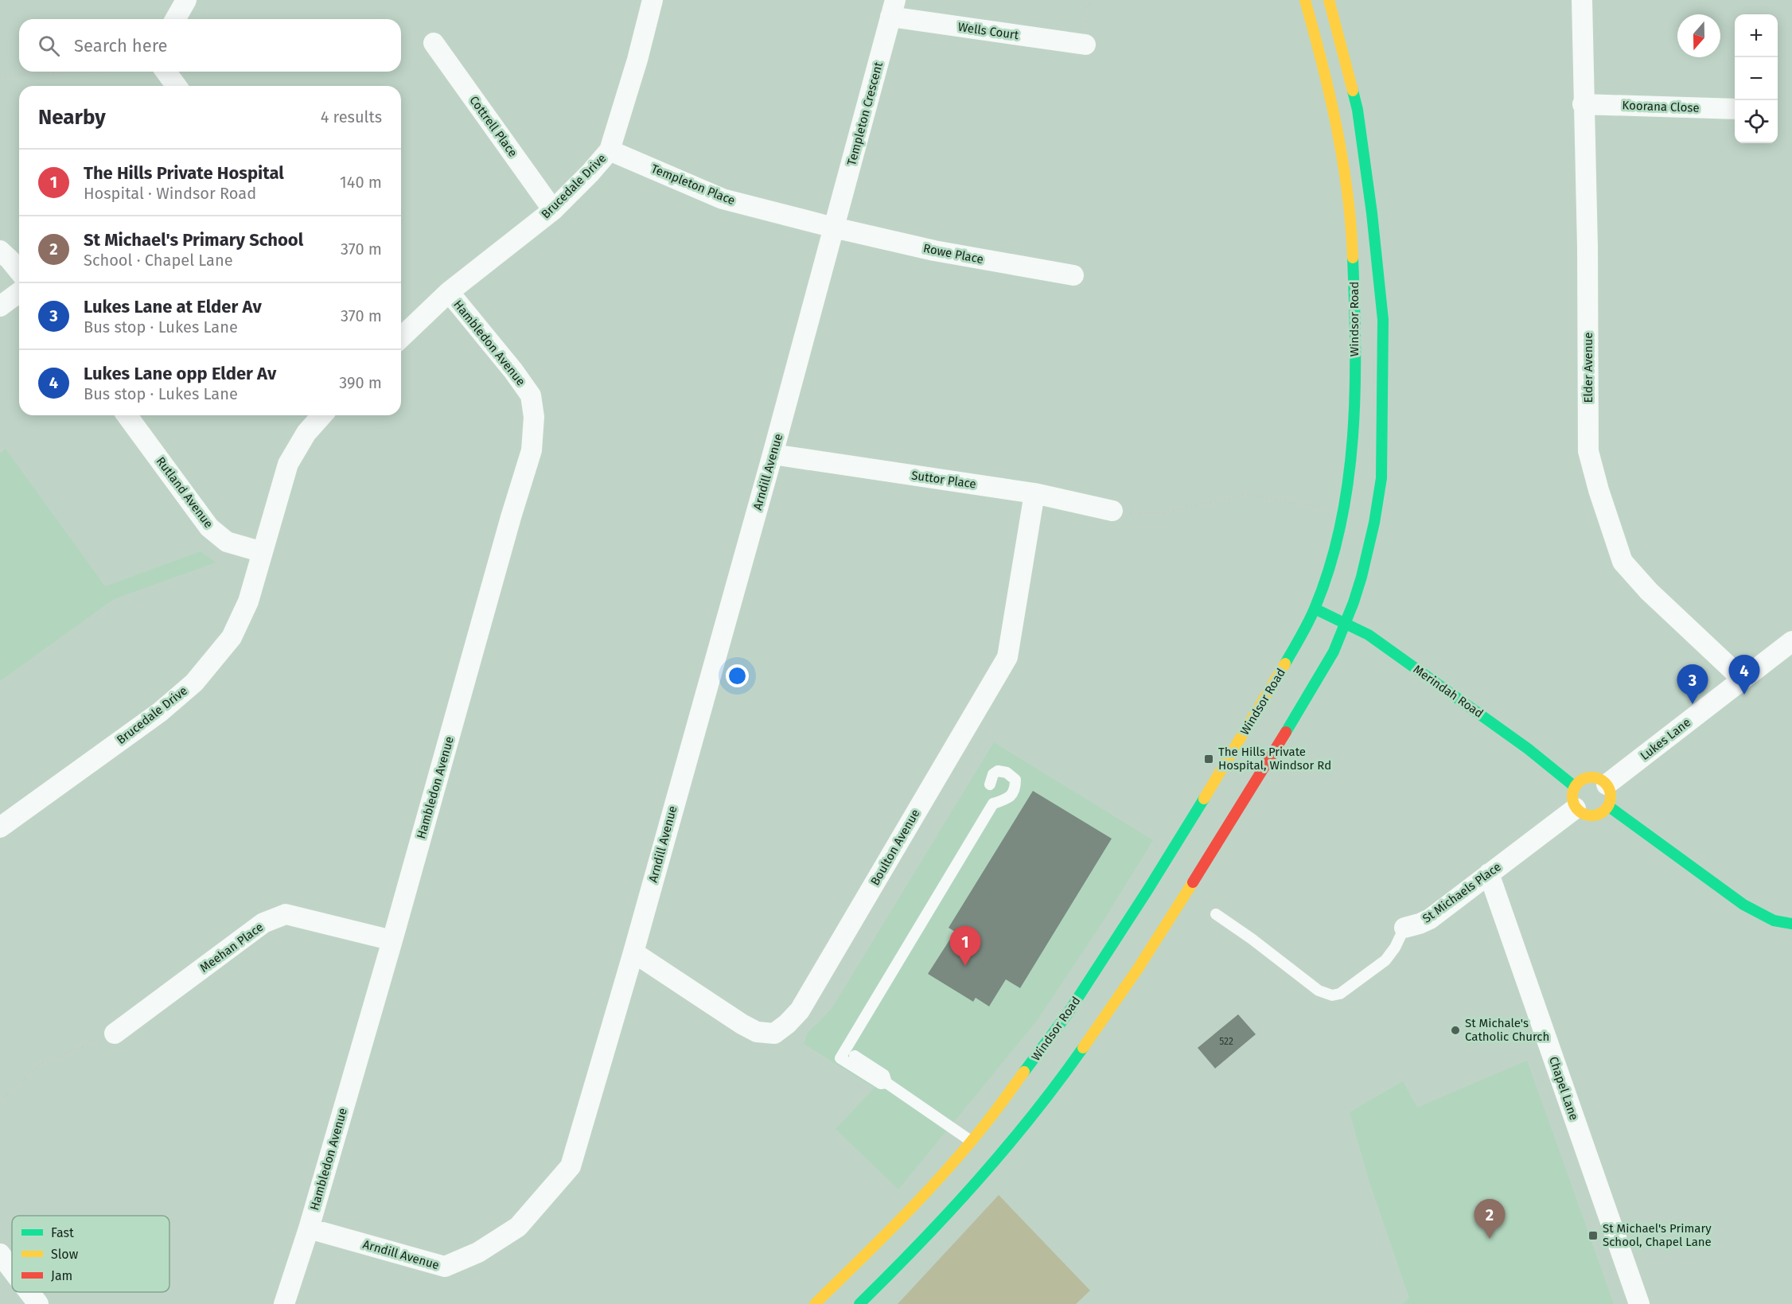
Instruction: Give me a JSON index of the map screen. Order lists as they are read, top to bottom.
{
  "streets": {
    "main road": ["Windsor Road", "Merindah Road"],
    "street": [
      "Wells Court",
      "Koorana Close",
      "Templeton Crescent",
      "Cottrell Place",
      "Templeton Place",
      "Brucedale Drive",
      "Rowe Place",
      "Hambledon Avenue",
      "Elder Avenue",
      "Arndill Avenue",
      "Suttor Place",
      "Rutland Avenue",
      "Lukes Lane",
      "Boulton Avenue",
      "St Michaels Place",
      "Meehan Place",
      "Chapel Lane"
    ]
  },
  "crossings": [
    ["Wells Court", "Templeton Crescent"],
    ["Koorana Close", "Elder Avenue"],
    ["Templeton Crescent", "Templeton Place"],
    ["Templeton Crescent", "Rowe Place"],
    ["Templeton Crescent", "Arndill Avenue"],
    ["Cottrell Place", "Brucedale Drive"],
    ["Templeton Place", "Brucedale Drive"],
    ["Templeton Place", "Rowe Place"],
    ["Templeton Place", "Arndill Avenue"],
    ["Brucedale Drive", "Hambledon Avenue"],
    ["Brucedale Drive", "Rutland Avenue"],
    ["Rowe Place", "Arndill Avenue"],
    ["Windsor Road", "Merindah Road"],
    ["Hambledon Avenue", "Arndill Avenue"],
    ["Hambledon Avenue", "Meehan Place"],
    ["Elder Avenue", "Lukes Lane"],
    ["Arndill Avenue", "Suttor Place"],
    ["Arndill Avenue", "Boulton Avenue"],
    ["Suttor Place", "Boulton Avenue"],
    ["Merindah Road", "Lukes Lane"],
    ["Merindah Road", "St Michaels Place"],
    ["Lukes Lane", "St Michaels Place"],
    ["St Michaels Place", "Chapel Lane"]
  ],
  "places": {
    "transit": ["The Hills Private Hospital, Windsor Rd", "St Michael's Primary School, Chapel Lane"],
    "other": ["St Michale's Catholic Church"]
  },
  "house_numbers": ["522"],
  "legend": ["Fast", "Slow", "Jam"],
  "north": "bottom",
  "page": {
    "map_buttons": ["+", "−"],
    "search": "Search here",
    "heading": ["Nearby", "4 results"],
    "list": [
      {
        "mark": "1",
        "name": "The Hills Private Hospital",
        "note": "Hospital · Windsor Road",
        "value": "140 m"
      },
      {
        "mark": "2",
        "name": "St Michael's Primary School",
        "note": "School · Chapel Lane",
        "value": "370 m"
      },
      {
        "mark": "3",
        "name": "Lukes Lane at Elder Av",
        "note": "Bus stop · Lukes Lane",
        "value": "370 m"
      },
      {
        "mark": "4",
        "name": "Lukes Lane opp Elder Av",
        "note": "Bus stop · Lukes Lane",
        "value": "390 m"
      }
    ],
    "pins": [
      "4",
      "3",
      "1",
      "2"
    ]
  }
}
